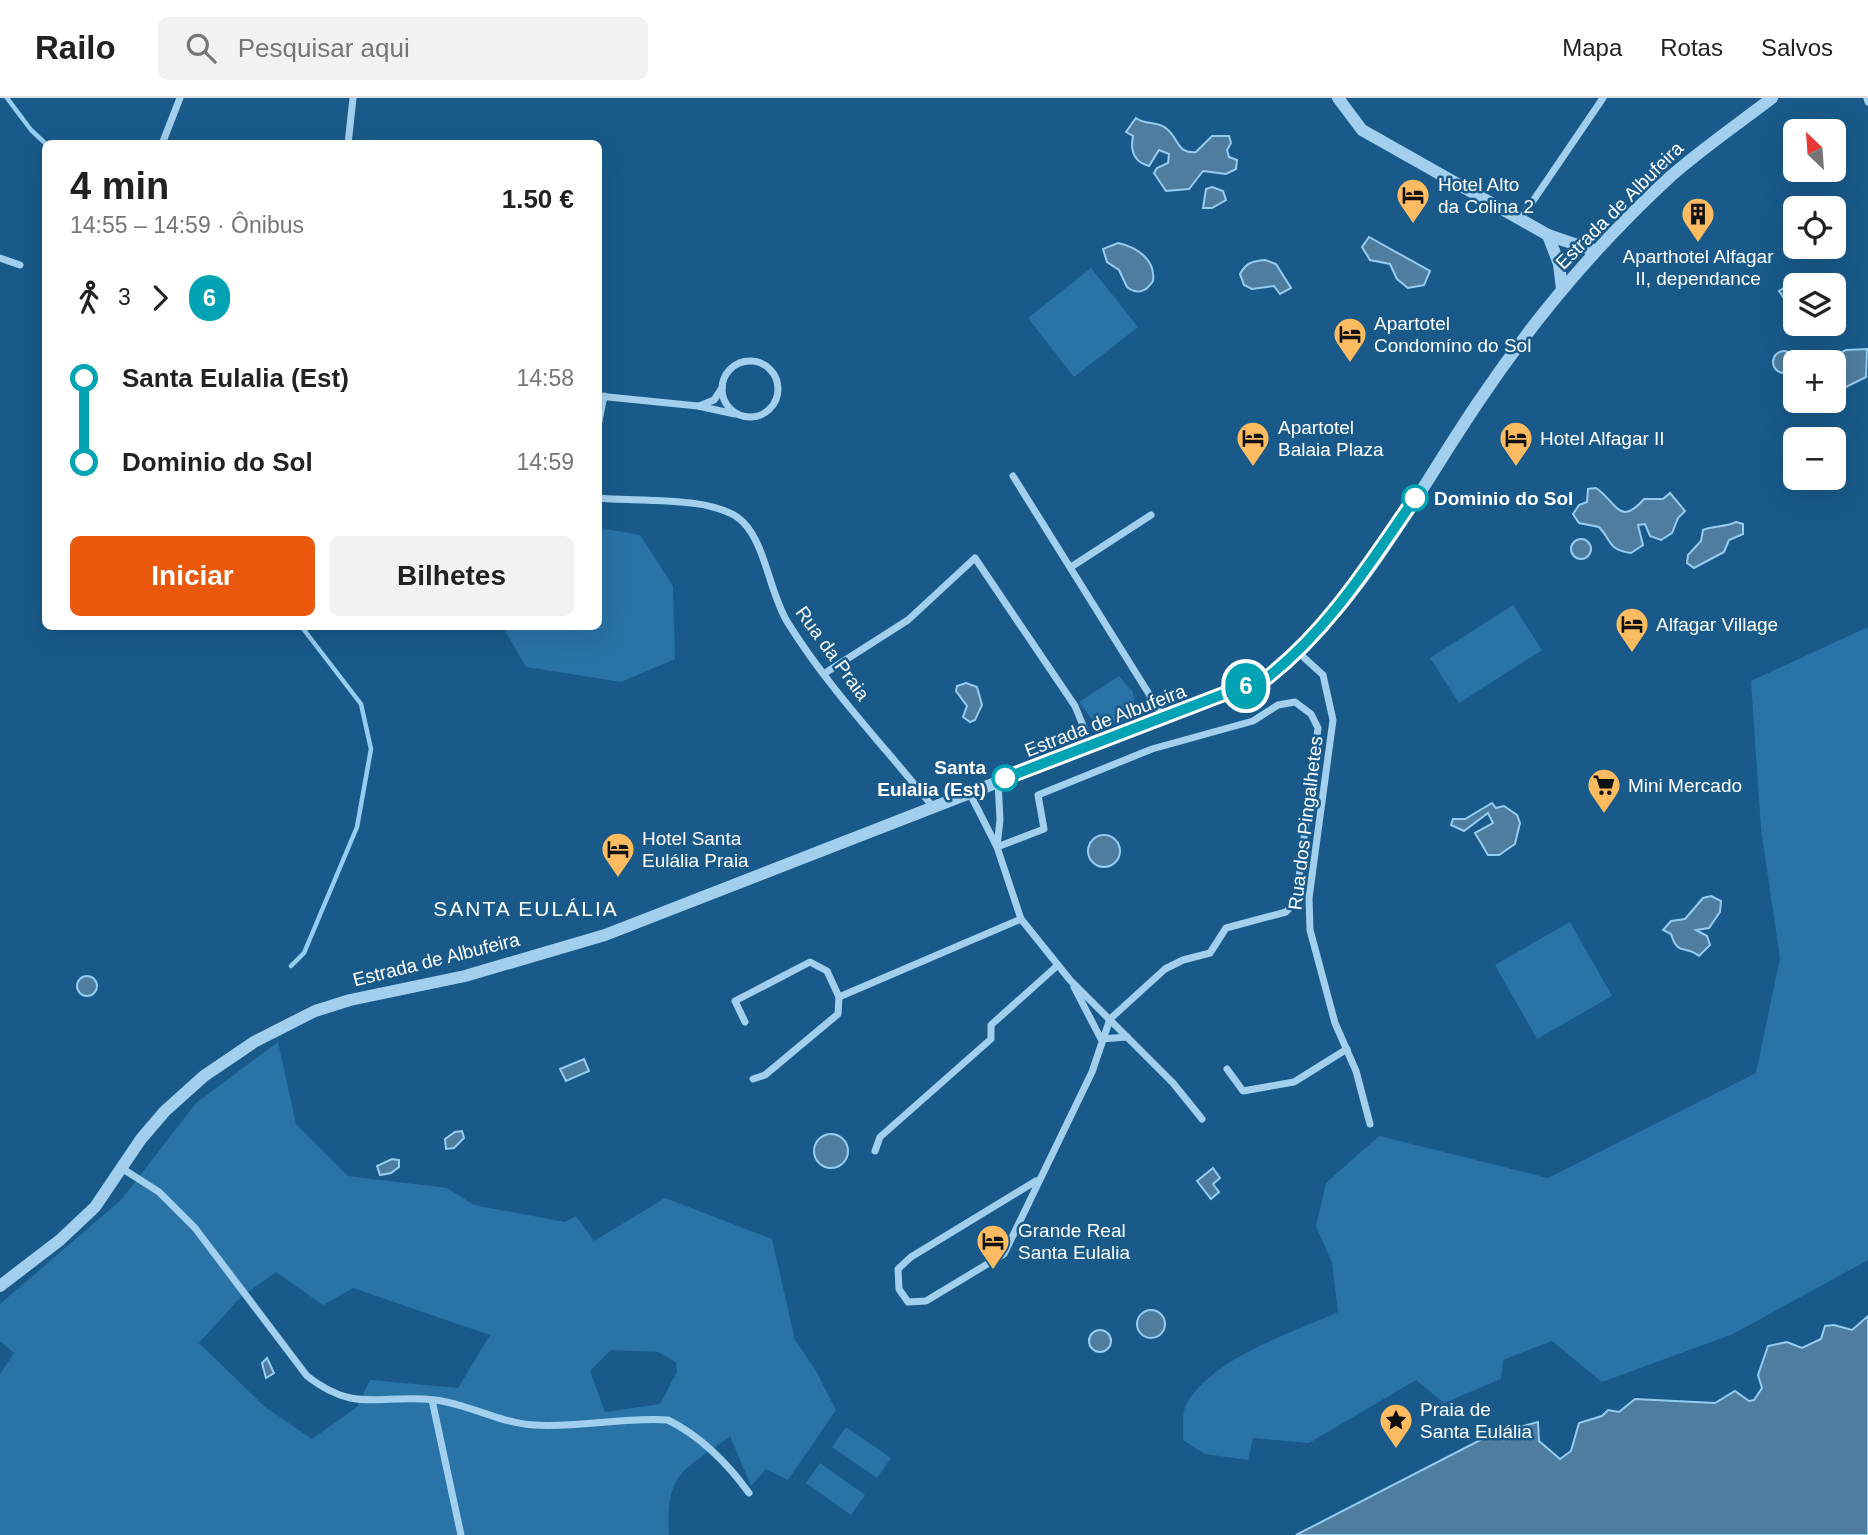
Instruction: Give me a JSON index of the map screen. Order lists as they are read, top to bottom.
{
  "streets": {
    "street": ["Estrada de Albufeira", "Rua da Praia", "Rua dos Pingalhetes"]
  },
  "crossings": [
    ["Estrada de Albufeira", "Rua da Praia"],
    ["Estrada de Albufeira", "Rua dos Pingalhetes"]
  ],
  "districts": ["SANTA EULÁLIA"],
  "places": {
    "hotel": [
      "Hotel Alto da Colina 2",
      "Apartotel Condomíno do Sol",
      "Apartotel Balaia Plaza",
      "Hotel Alfagar II",
      "Alfagar Village",
      "Hotel Santa Eulália Praia",
      "Grande Real Santa Eulalia"
    ],
    "building": ["Aparthotel Alfagar II, dependance"],
    "other": ["Dominio do Sol", "Santa Eulalia (Est)"],
    "supermarket": ["Mini Mercado"],
    "place": ["Praia de Santa Eulália"]
  },
  "lines": ["bus line 6"],
  "north": "top left",
  "page": {
    "header": "Railo",
    "search": "Pesquisar aqui",
    "nav": ["Mapa", "Rotas", "Salvos"],
    "on_map": "6",
    "map_buttons": ["+", "−"],
    "heading": ["4 min", "14:55 – 14:59 · Ônibus", "1.50 €"],
    "legs": ["3", "6"],
    "list": [
      {
        "name": "Santa Eulalia (Est)",
        "value": "14:58"
      },
      {
        "name": "Dominio do Sol",
        "value": "14:59"
      }
    ],
    "buttons": ["Iniciar", "Bilhetes"]
  }
}
